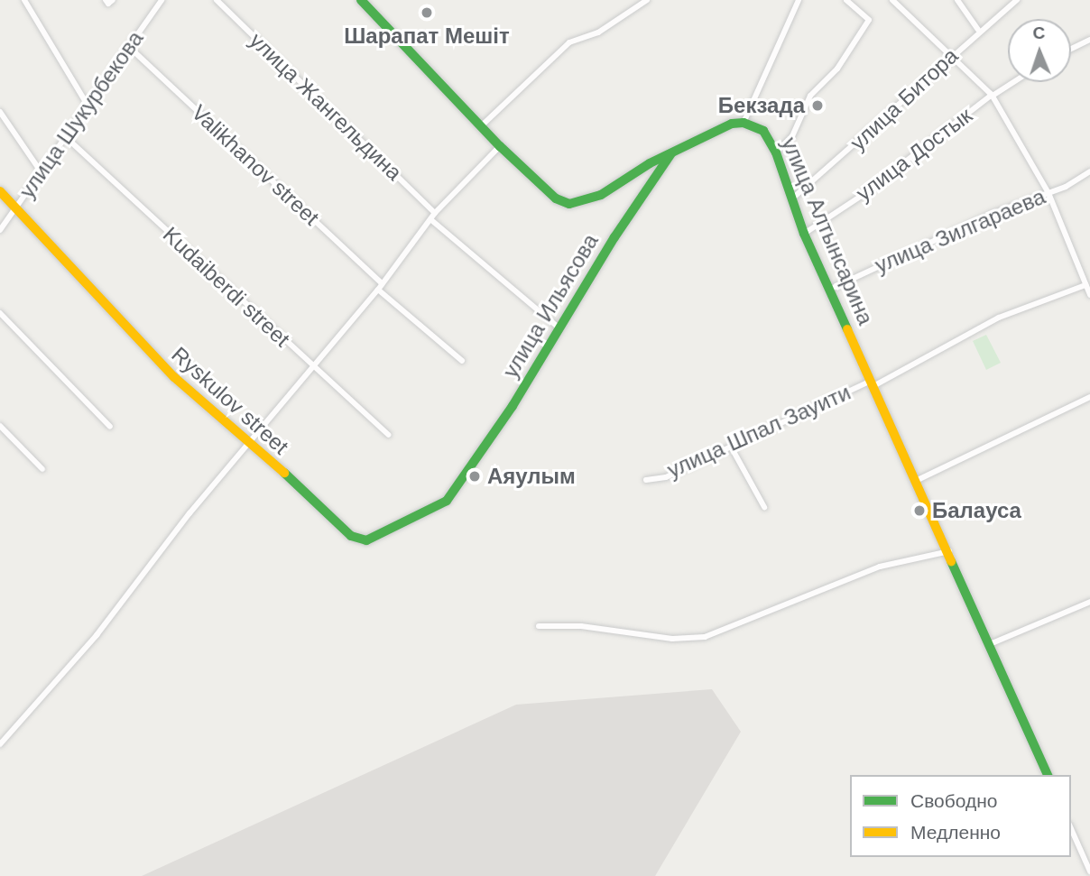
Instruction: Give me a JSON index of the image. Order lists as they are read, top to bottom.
{
  "streets": {
    "street": [
      "улица Битора",
      "улица Жангельдина",
      "улица Шукурбекова",
      "улица Достык",
      "Valikhanov street",
      "улица Алтынсарина",
      "улица Зилгараева",
      "Kudaiberdi street",
      "улица Ильясова",
      "Ryskulov street",
      "улица Шпал Зауити"
    ]
  },
  "crossings": [
    ["улица Битора", "улица Алтынсарина"],
    ["улица Жангельдина", "улица Ильясова"],
    ["улица Шукурбекова", "Valikhanov street"],
    ["улица Шукурбекова", "Kudaiberdi street"],
    ["улица Шукурбекова", "Ryskulov street"],
    ["улица Достык", "улица Алтынсарина"],
    ["улица Алтынсарина", "улица Зилгараева"],
    ["улица Алтынсарина", "улица Шпал Зауити"],
    ["улица Ильясова", "Ryskulov street"]
  ],
  "places": [
    "Шарапат Мешіт",
    "Бекзада",
    "Аяулым",
    "Балауса"
  ],
  "legend": ["Свободно", "Медленно"],
  "north": "top"
}
